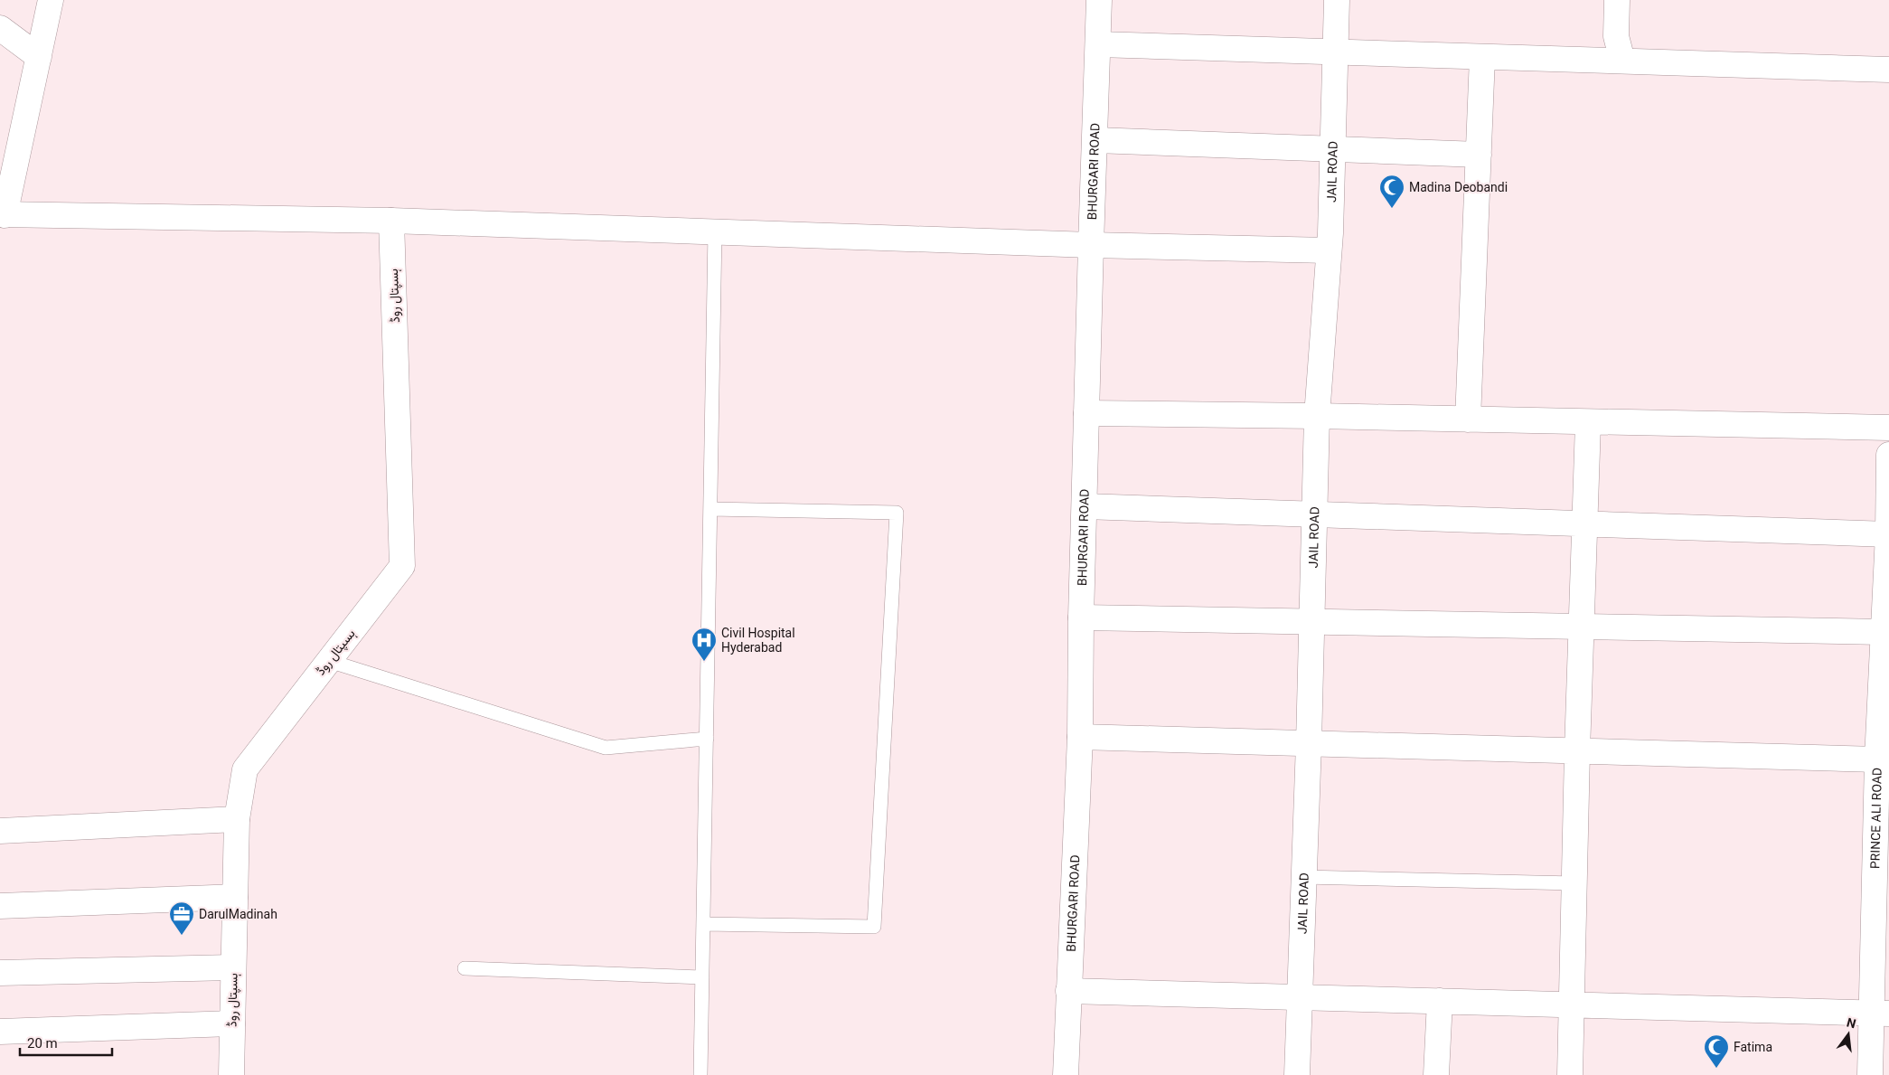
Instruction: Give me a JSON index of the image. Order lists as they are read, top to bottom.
{
  "streets": {
    "street": [
      "BHURGARI ROAD",
      "JAIL ROAD",
      "ہسپتال روڈ",
      "PRINCE ALI ROAD"
    ]
  },
  "places": {
    "mosque": ["Madina Deobandi", "Fatima"],
    "hospital": ["Civil Hospital Hyderabad"],
    "office": ["DarulMadinah"]
  },
  "scale_bar": "20 m",
  "north": "top"
}
